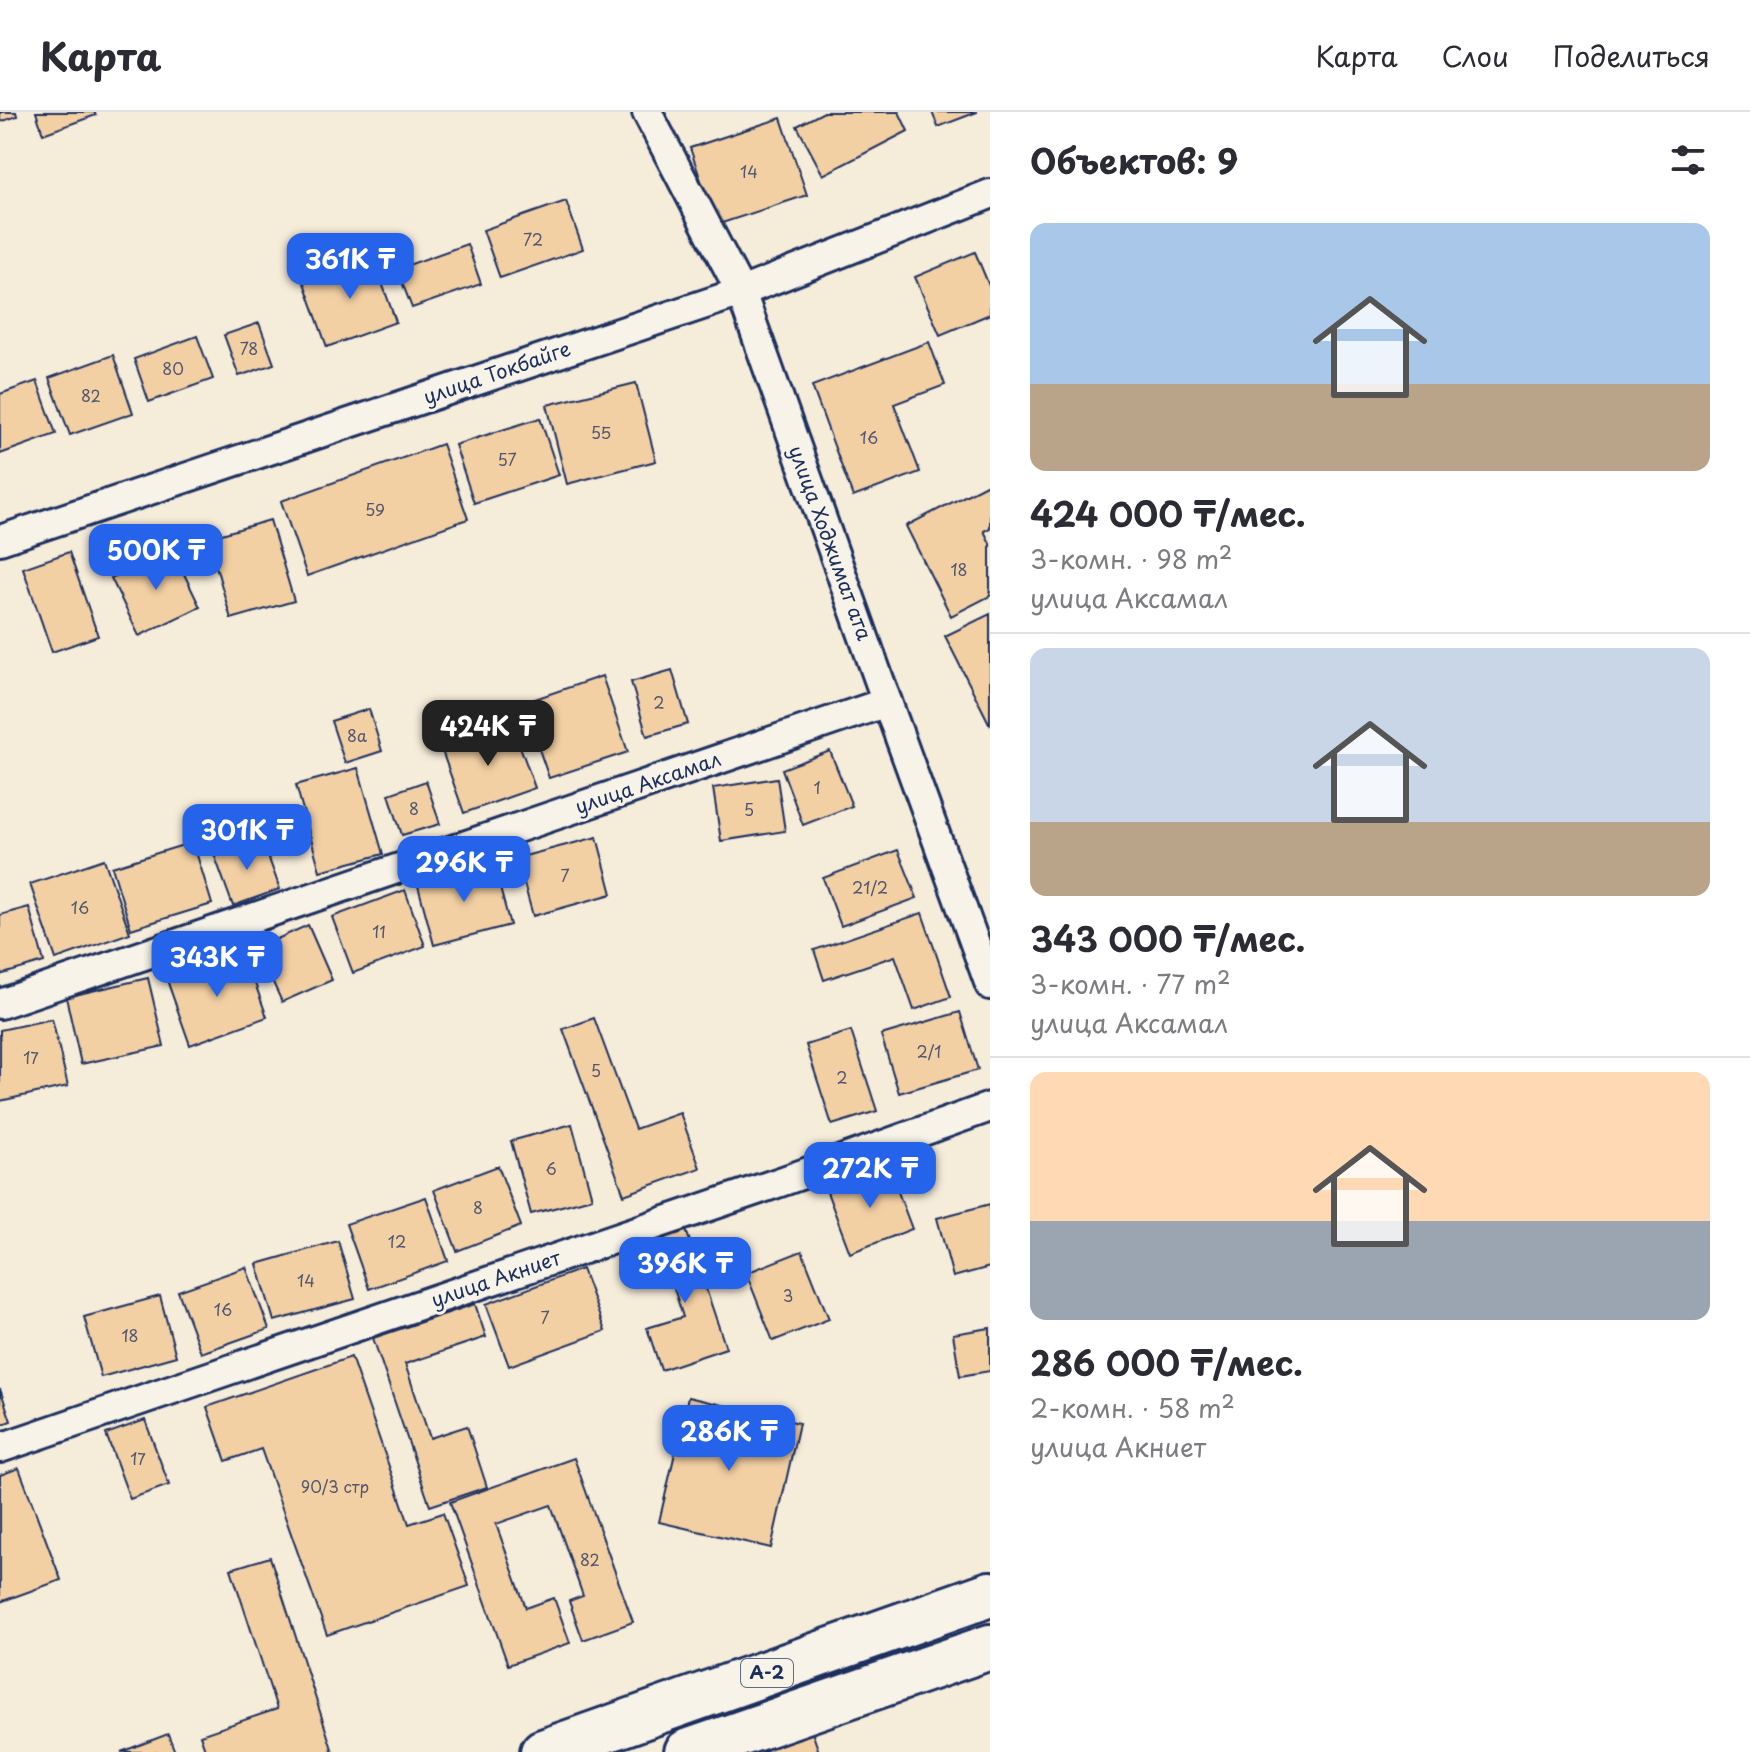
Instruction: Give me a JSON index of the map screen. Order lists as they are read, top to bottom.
{
  "streets": {
    "highway": ["A-2"],
    "street": [
      "улица Токбайге",
      "улица Ходжимат ата",
      "улица Аксамал",
      "улица Акниет"
    ]
  },
  "crossings": [
    ["улица Токбайге", "улица Ходжимат ата"],
    ["улица Ходжимат ата", "улица Аксамал"]
  ],
  "house_numbers": [
    "14",
    "72",
    "78",
    "80",
    "82",
    "55",
    "16",
    "57",
    "59",
    "18",
    "2",
    "8а",
    "1",
    "8",
    "5",
    "7",
    "21/2",
    "16",
    "11",
    "2/1",
    "17",
    "5",
    "2",
    "6",
    "8",
    "12",
    "14",
    "3",
    "16",
    "7",
    "18",
    "17",
    "90/3 стр",
    "82"
  ],
  "page": {
    "header": "Карта",
    "nav": ["Карта", "Слои", "Поделиться"],
    "heading": "Объектов: 9",
    "list": [
      {
        "name": "424 000 ₸/мес.",
        "note": "3-комн. · 98 m² · улица Аксамал"
      },
      {
        "name": "343 000 ₸/мес.",
        "note": "3-комн. · 77 m² · улица Аксамал"
      },
      {
        "name": "286 000 ₸/мес.",
        "note": "2-комн. · 58 m² · улица Акниет"
      }
    ],
    "price": [
      "361K ₸",
      "500K ₸",
      "424K ₸",
      "301K ₸",
      "296K ₸",
      "343K ₸",
      "272K ₸",
      "396K ₸",
      "286K ₸"
    ]
  }
}
